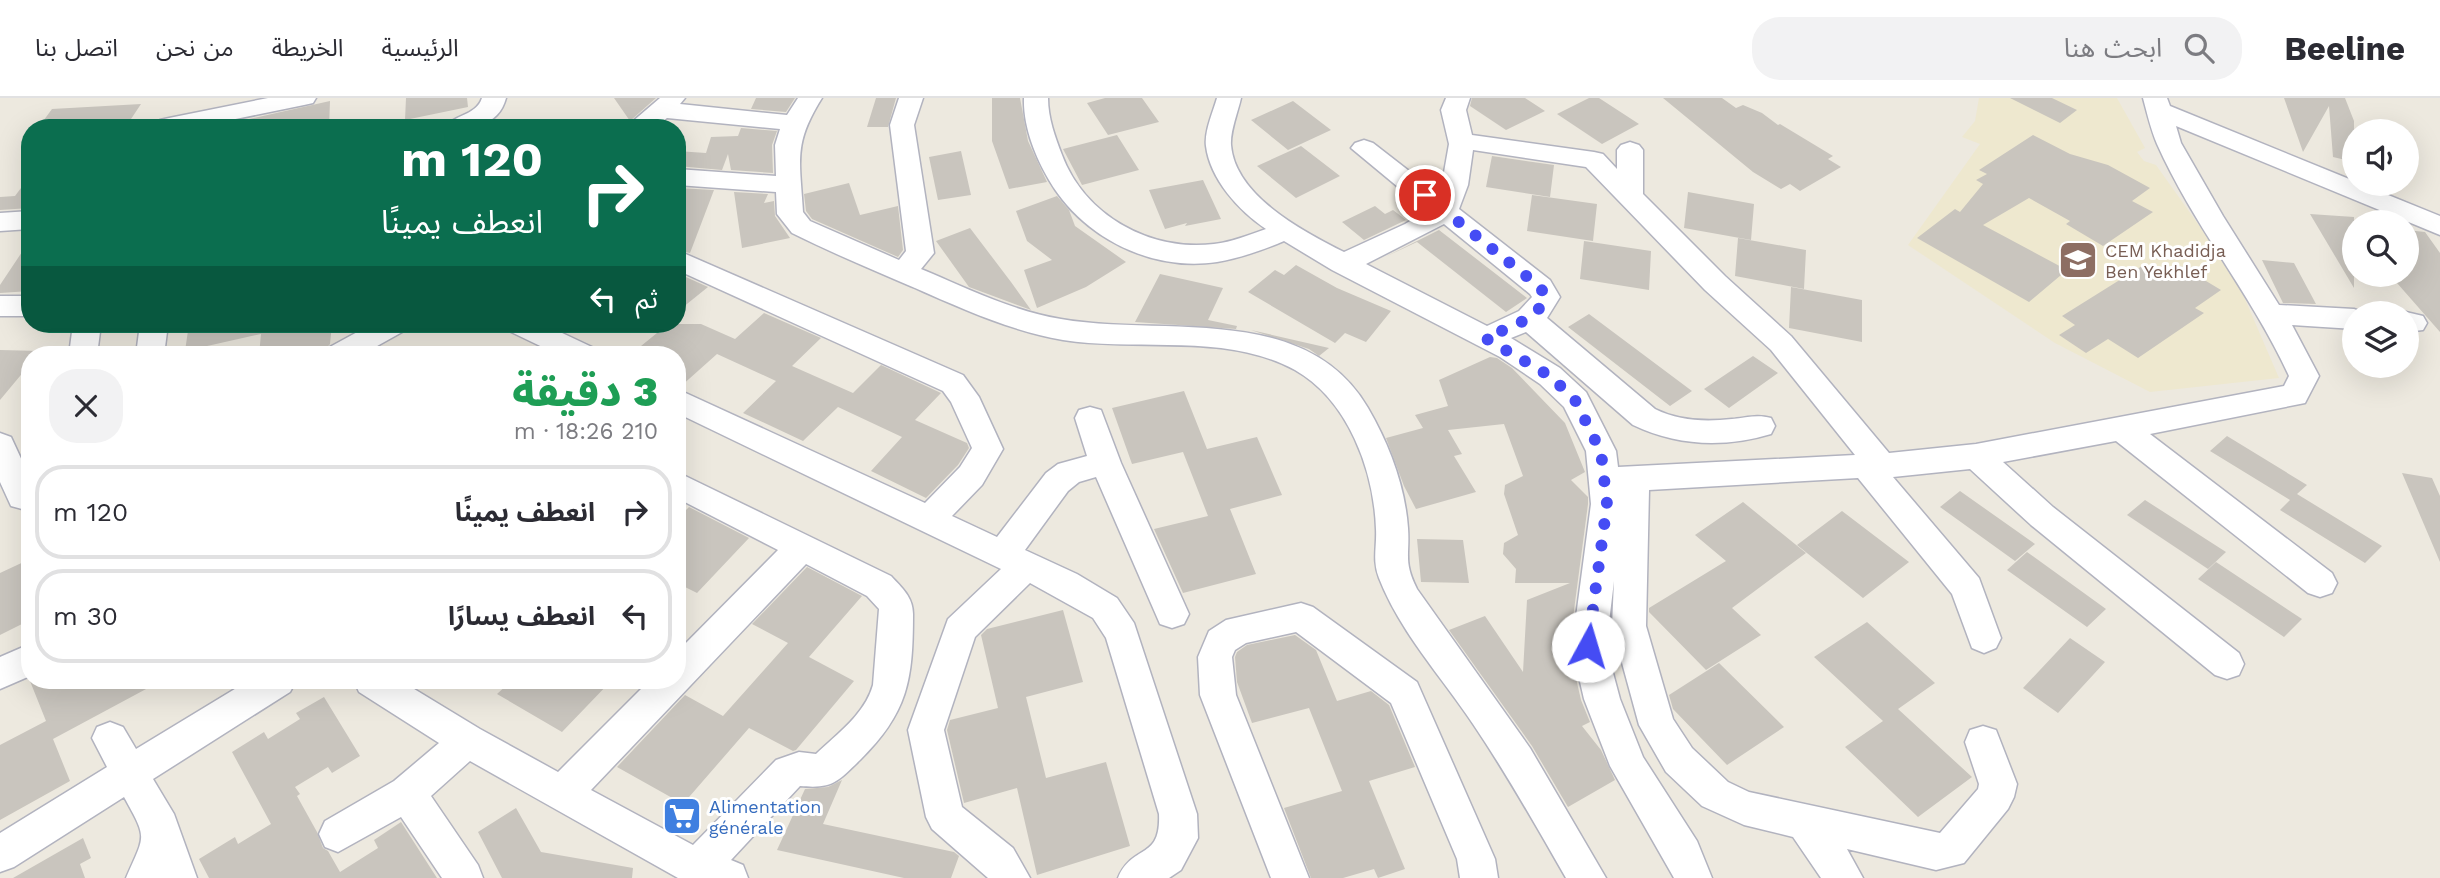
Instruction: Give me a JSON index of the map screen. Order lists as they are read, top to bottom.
{
  "places": {
    "school or university": ["CEM Khadidja Ben Yekhlef"],
    "supermarket": ["Alimentation générale"]
  },
  "page": {
    "header": "Beeline",
    "search": "ابحث هنا",
    "nav": [
      "الرئيسية",
      "الخريطة",
      "من نحن",
      "اتصل بنا"
    ],
    "turn": ["120 m", "انعطف يمينًا"],
    "then": "ثم",
    "heading": ["3 دقيقة", "210 m · 18:26"],
    "list": [
      {
        "name": "انعطف يمينًا",
        "value": "120 m"
      },
      {
        "name": "انعطف يسارًا",
        "value": "30 m"
      }
    ]
  }
}
